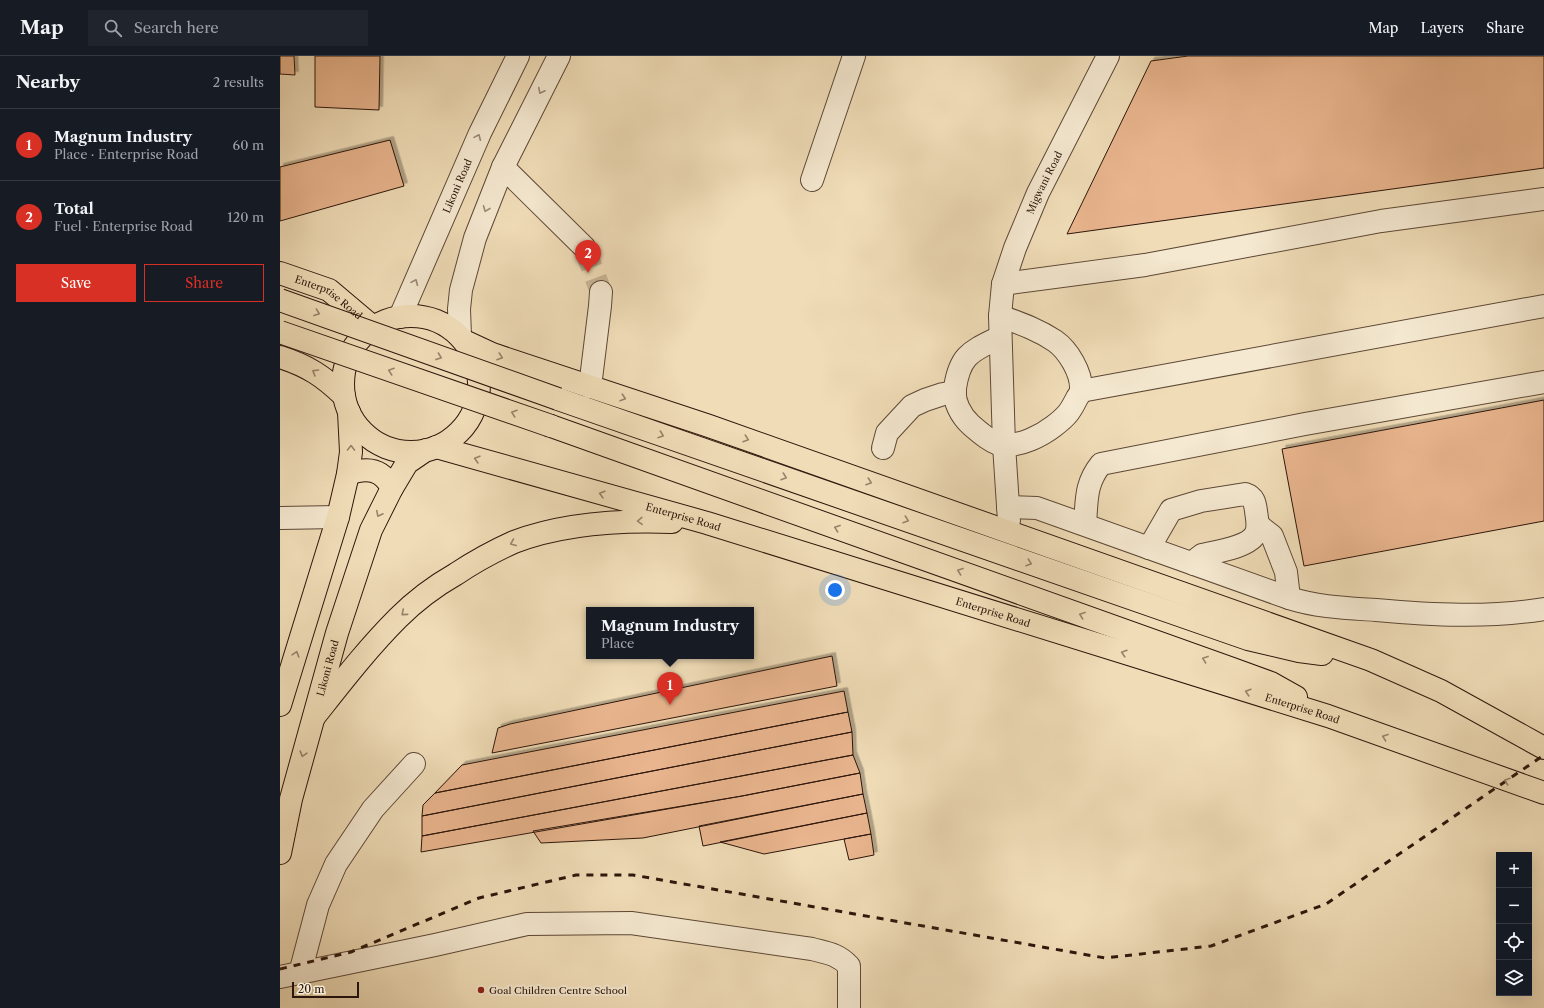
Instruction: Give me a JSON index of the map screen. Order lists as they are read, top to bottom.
{
  "streets": {
    "main road": ["Likoni Road", "Enterprise Road"],
    "street": ["Migwani Road"]
  },
  "crossings": [
    ["Likoni Road", "Enterprise Road"]
  ],
  "places": ["Goal Children Centre School"],
  "scale_bar": "20 m",
  "page": {
    "header": "Map",
    "search": "Search here",
    "nav": ["Map", "Layers", "Share"],
    "heading": ["Nearby", "2 results"],
    "list": [
      {
        "mark": "1",
        "name": "Magnum Industry",
        "note": "Place · Enterprise Road",
        "value": "60 m"
      },
      {
        "mark": "2",
        "name": "Total",
        "note": "Fuel · Enterprise Road",
        "value": "120 m"
      }
    ],
    "pins": ["2", "1"],
    "buttons": ["Save", "Share"],
    "popup": ["Magnum Industry", "Place"],
    "map_buttons": ["+", "−"],
    "scale": "20 m"
  }
}
